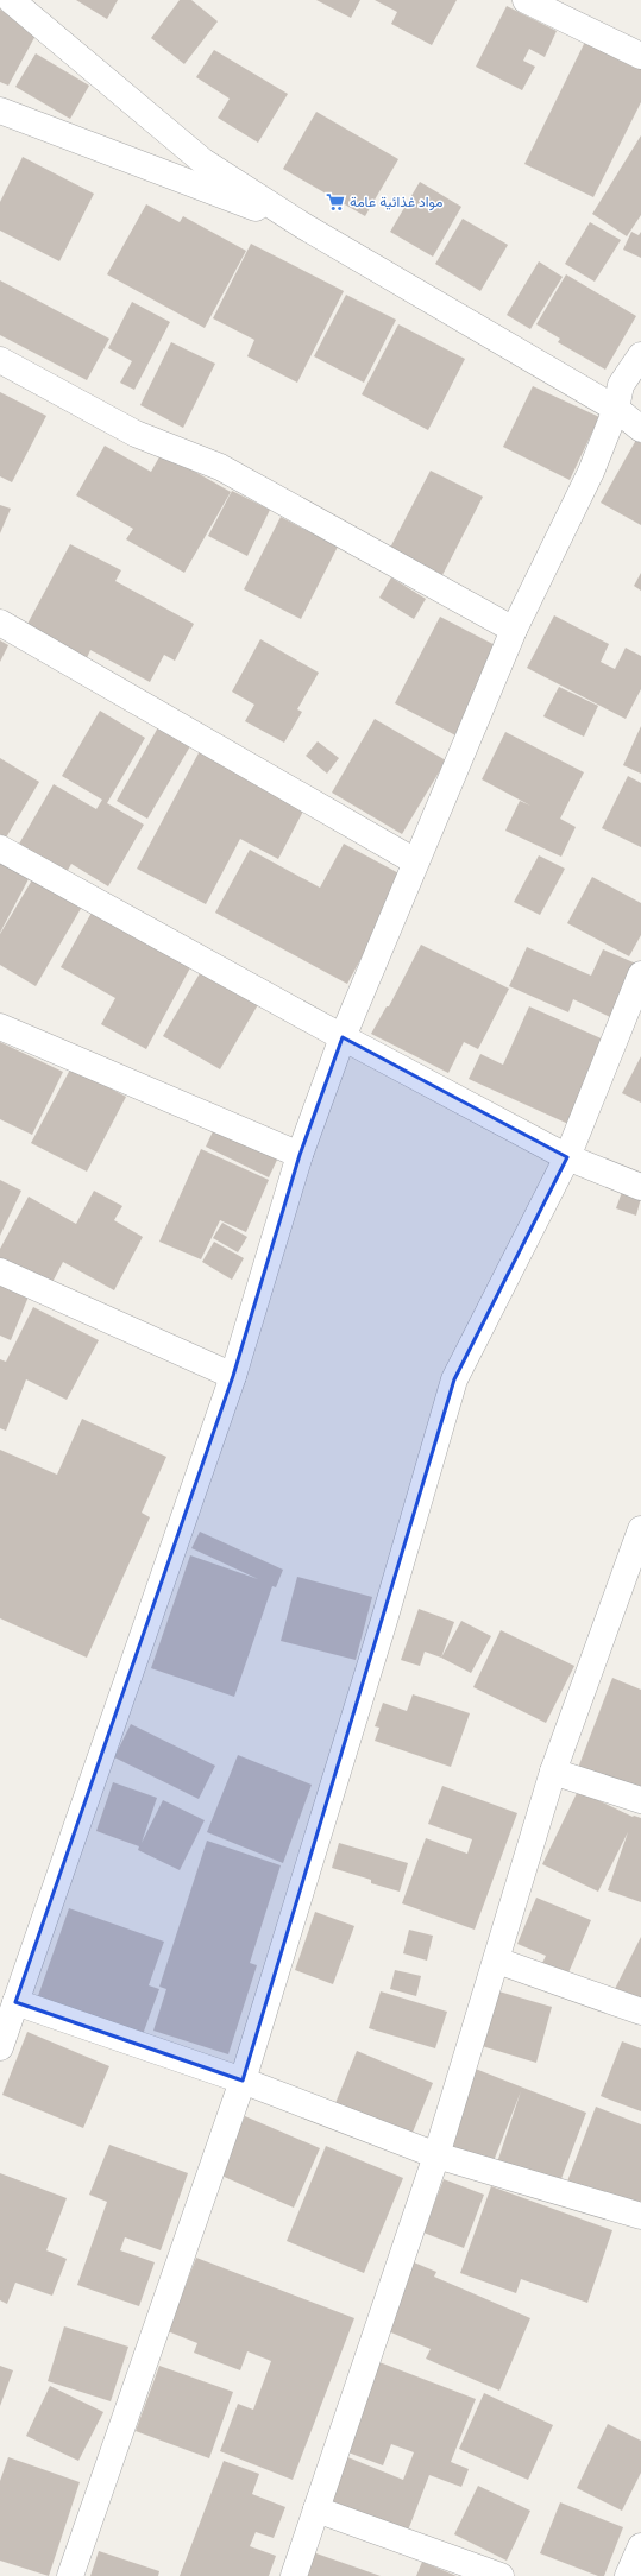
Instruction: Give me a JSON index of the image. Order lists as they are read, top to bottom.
{
  "places": {
    "supermarket": ["مواد غذائية عامة"]
  }
}
